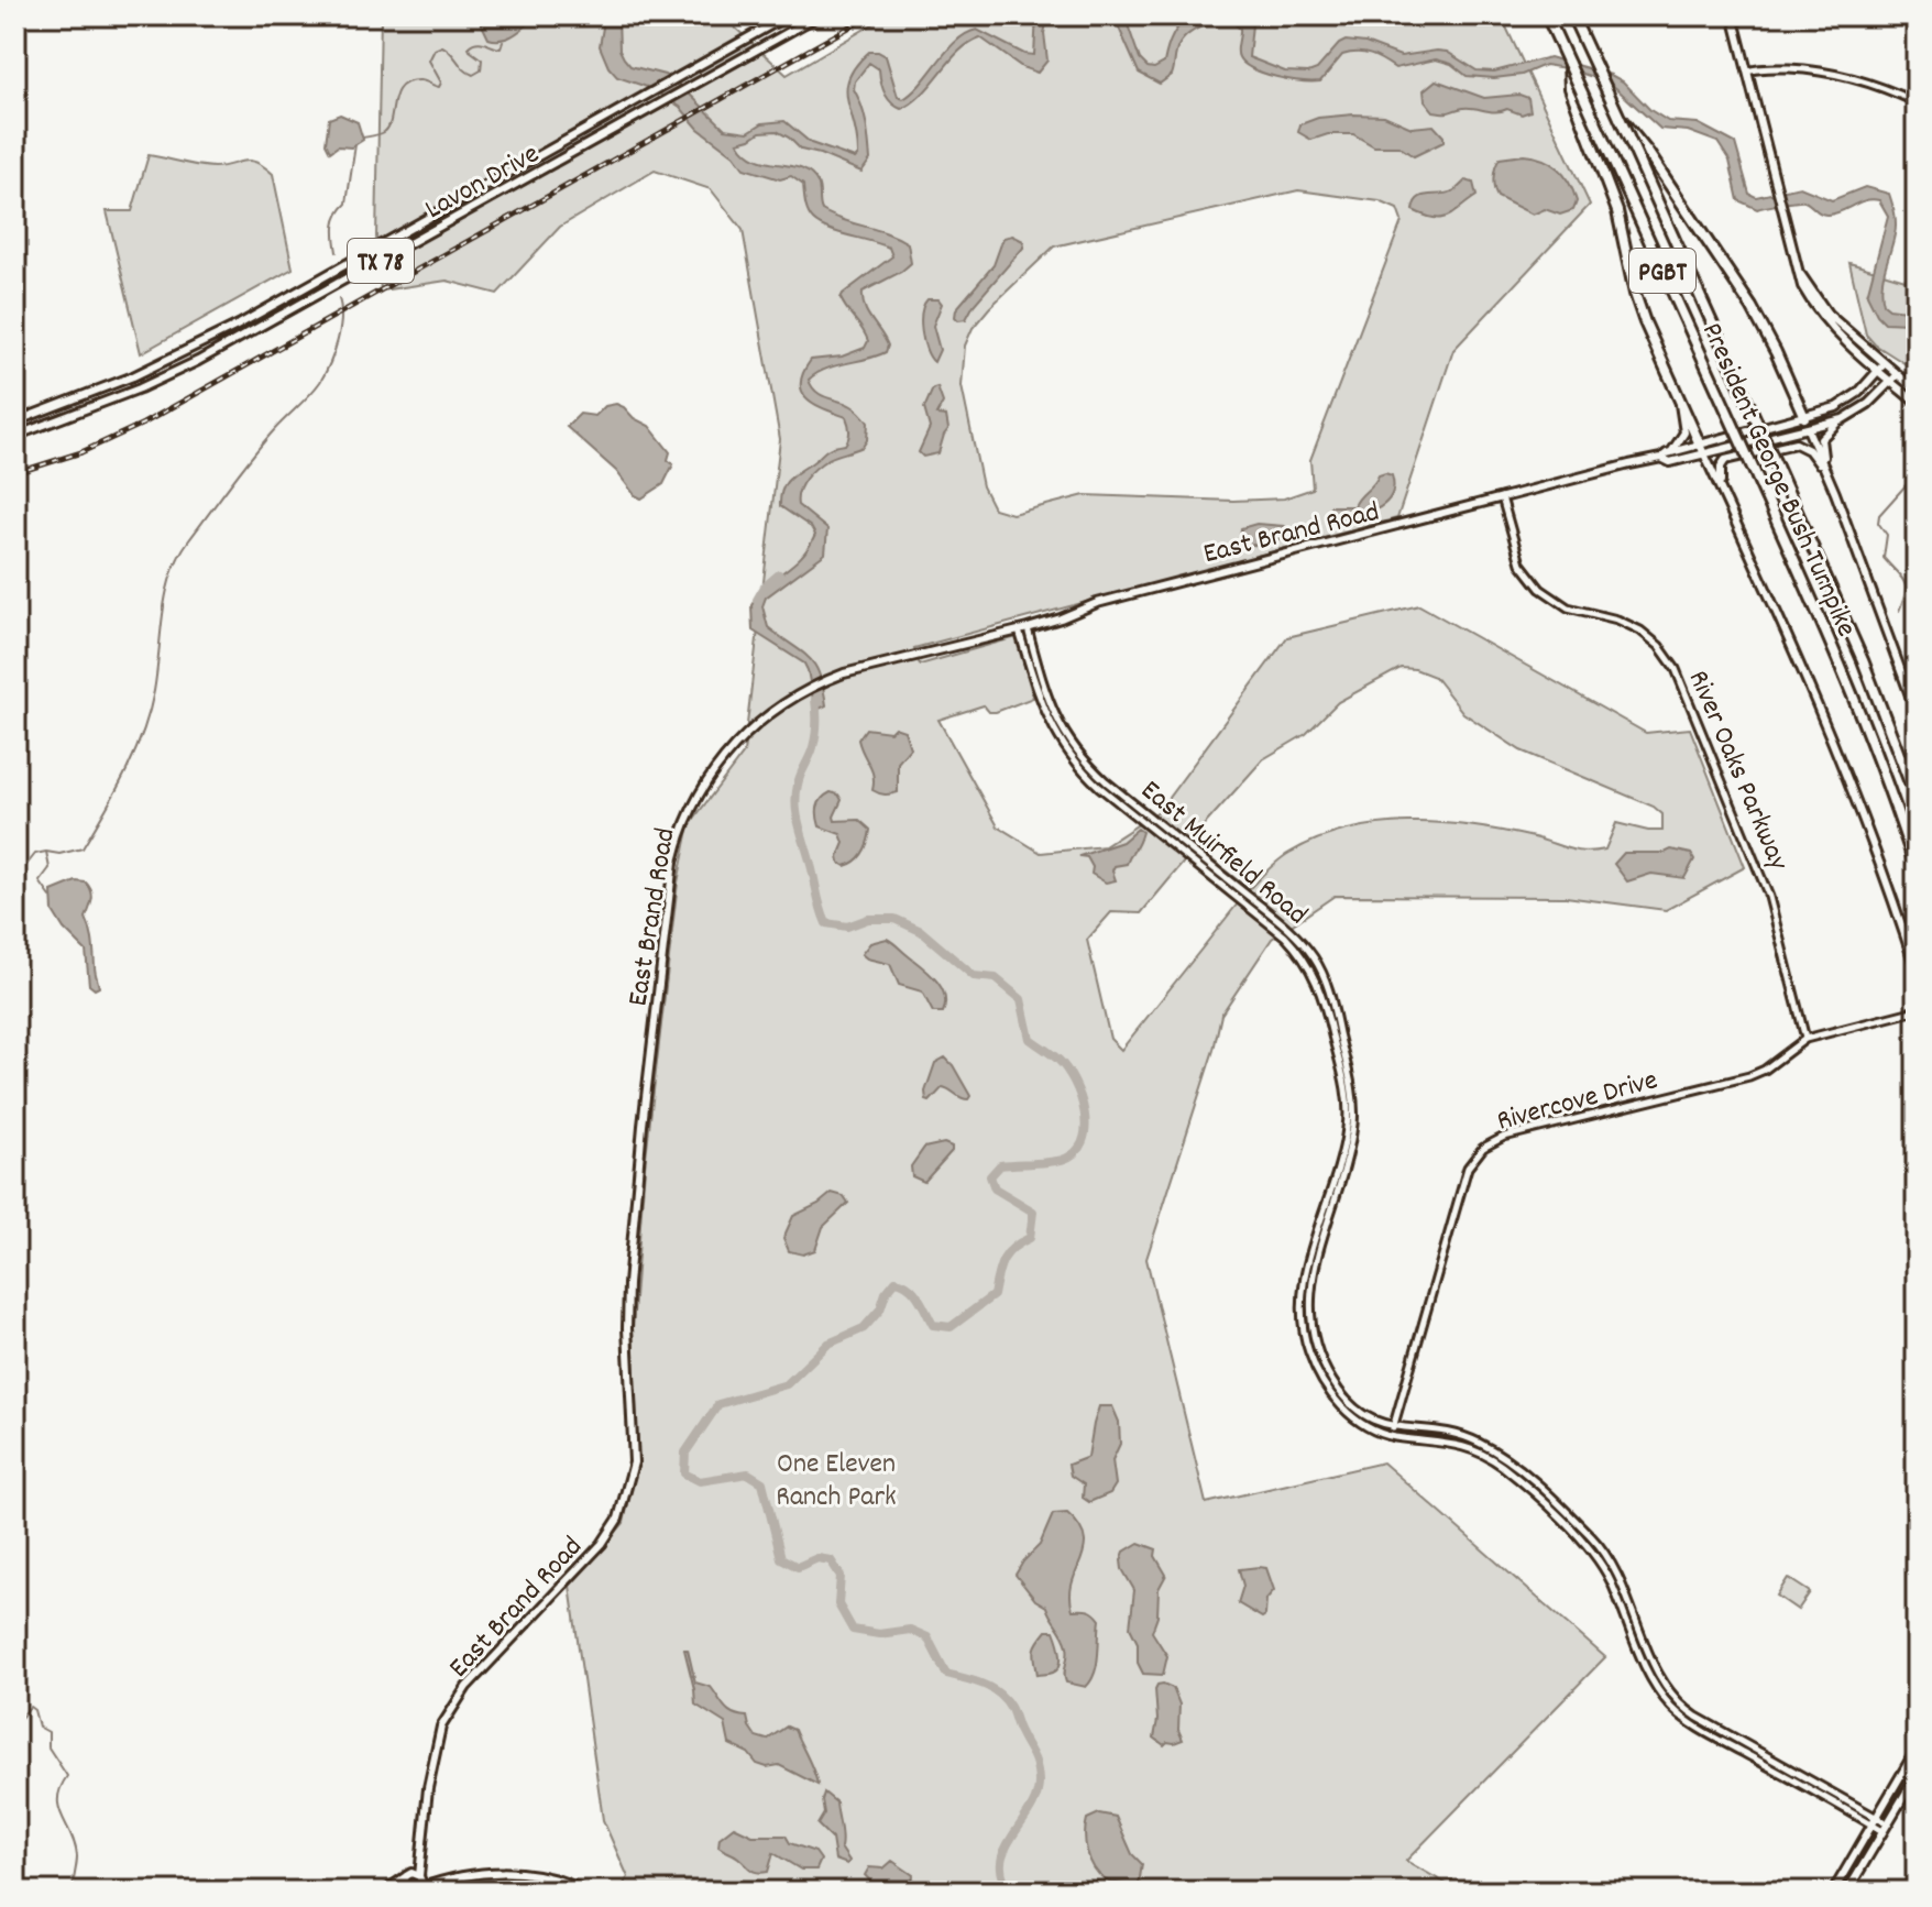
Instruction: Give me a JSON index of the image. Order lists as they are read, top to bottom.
{
  "streets": {
    "highway": ["PGBT", "President George Bush Turnpike"],
    "main road": ["Lavon Drive", "TX 78", "East Brand Road"],
    "street": ["River Oaks Parkway", "East Muirfield Road", "Rivercove Drive"]
  },
  "crossings": [
    ["East Brand Road", "River Oaks Parkway"],
    ["East Brand Road", "East Muirfield Road"],
    ["River Oaks Parkway", "Rivercove Drive"],
    ["East Muirfield Road", "Rivercove Drive"]
  ],
  "parks": ["One Eleven Ranch Park"]
}
